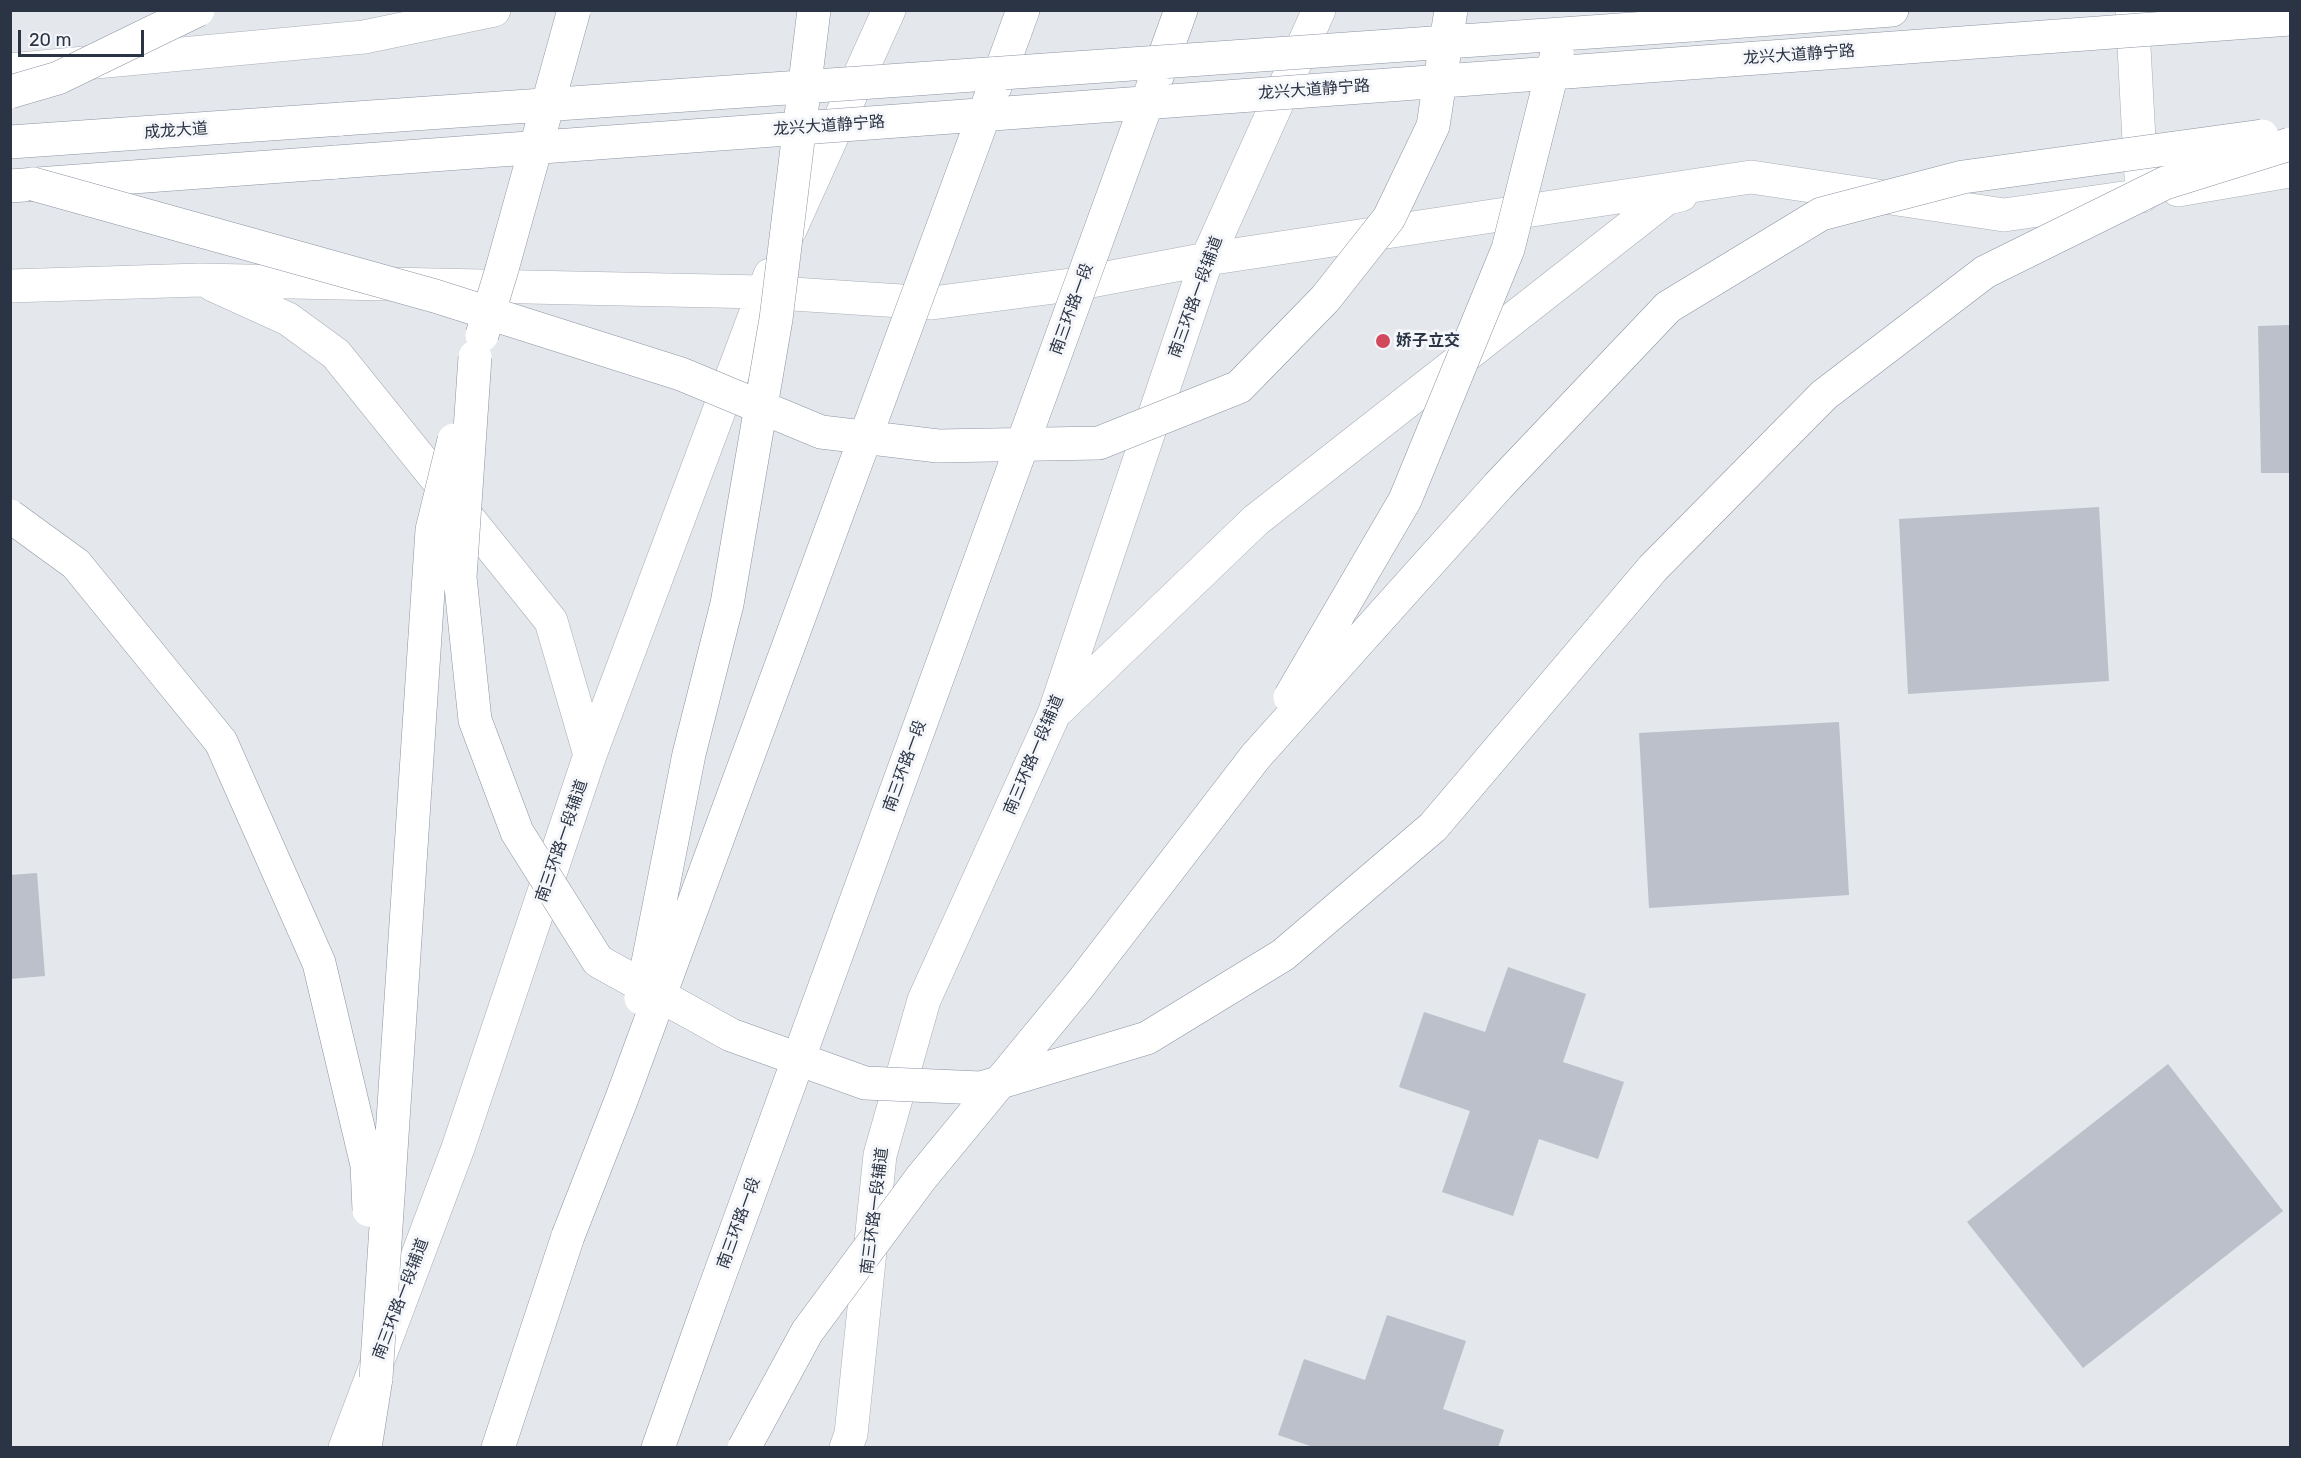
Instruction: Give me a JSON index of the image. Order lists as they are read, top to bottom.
{
  "streets": {
    "main road": [
      "龙兴大道静宁路",
      "成龙大道",
      "南三环路一段辅道",
      "南三环路一段"
    ]
  },
  "places": ["娇子立交"],
  "scale_bar": "20 m"
}
